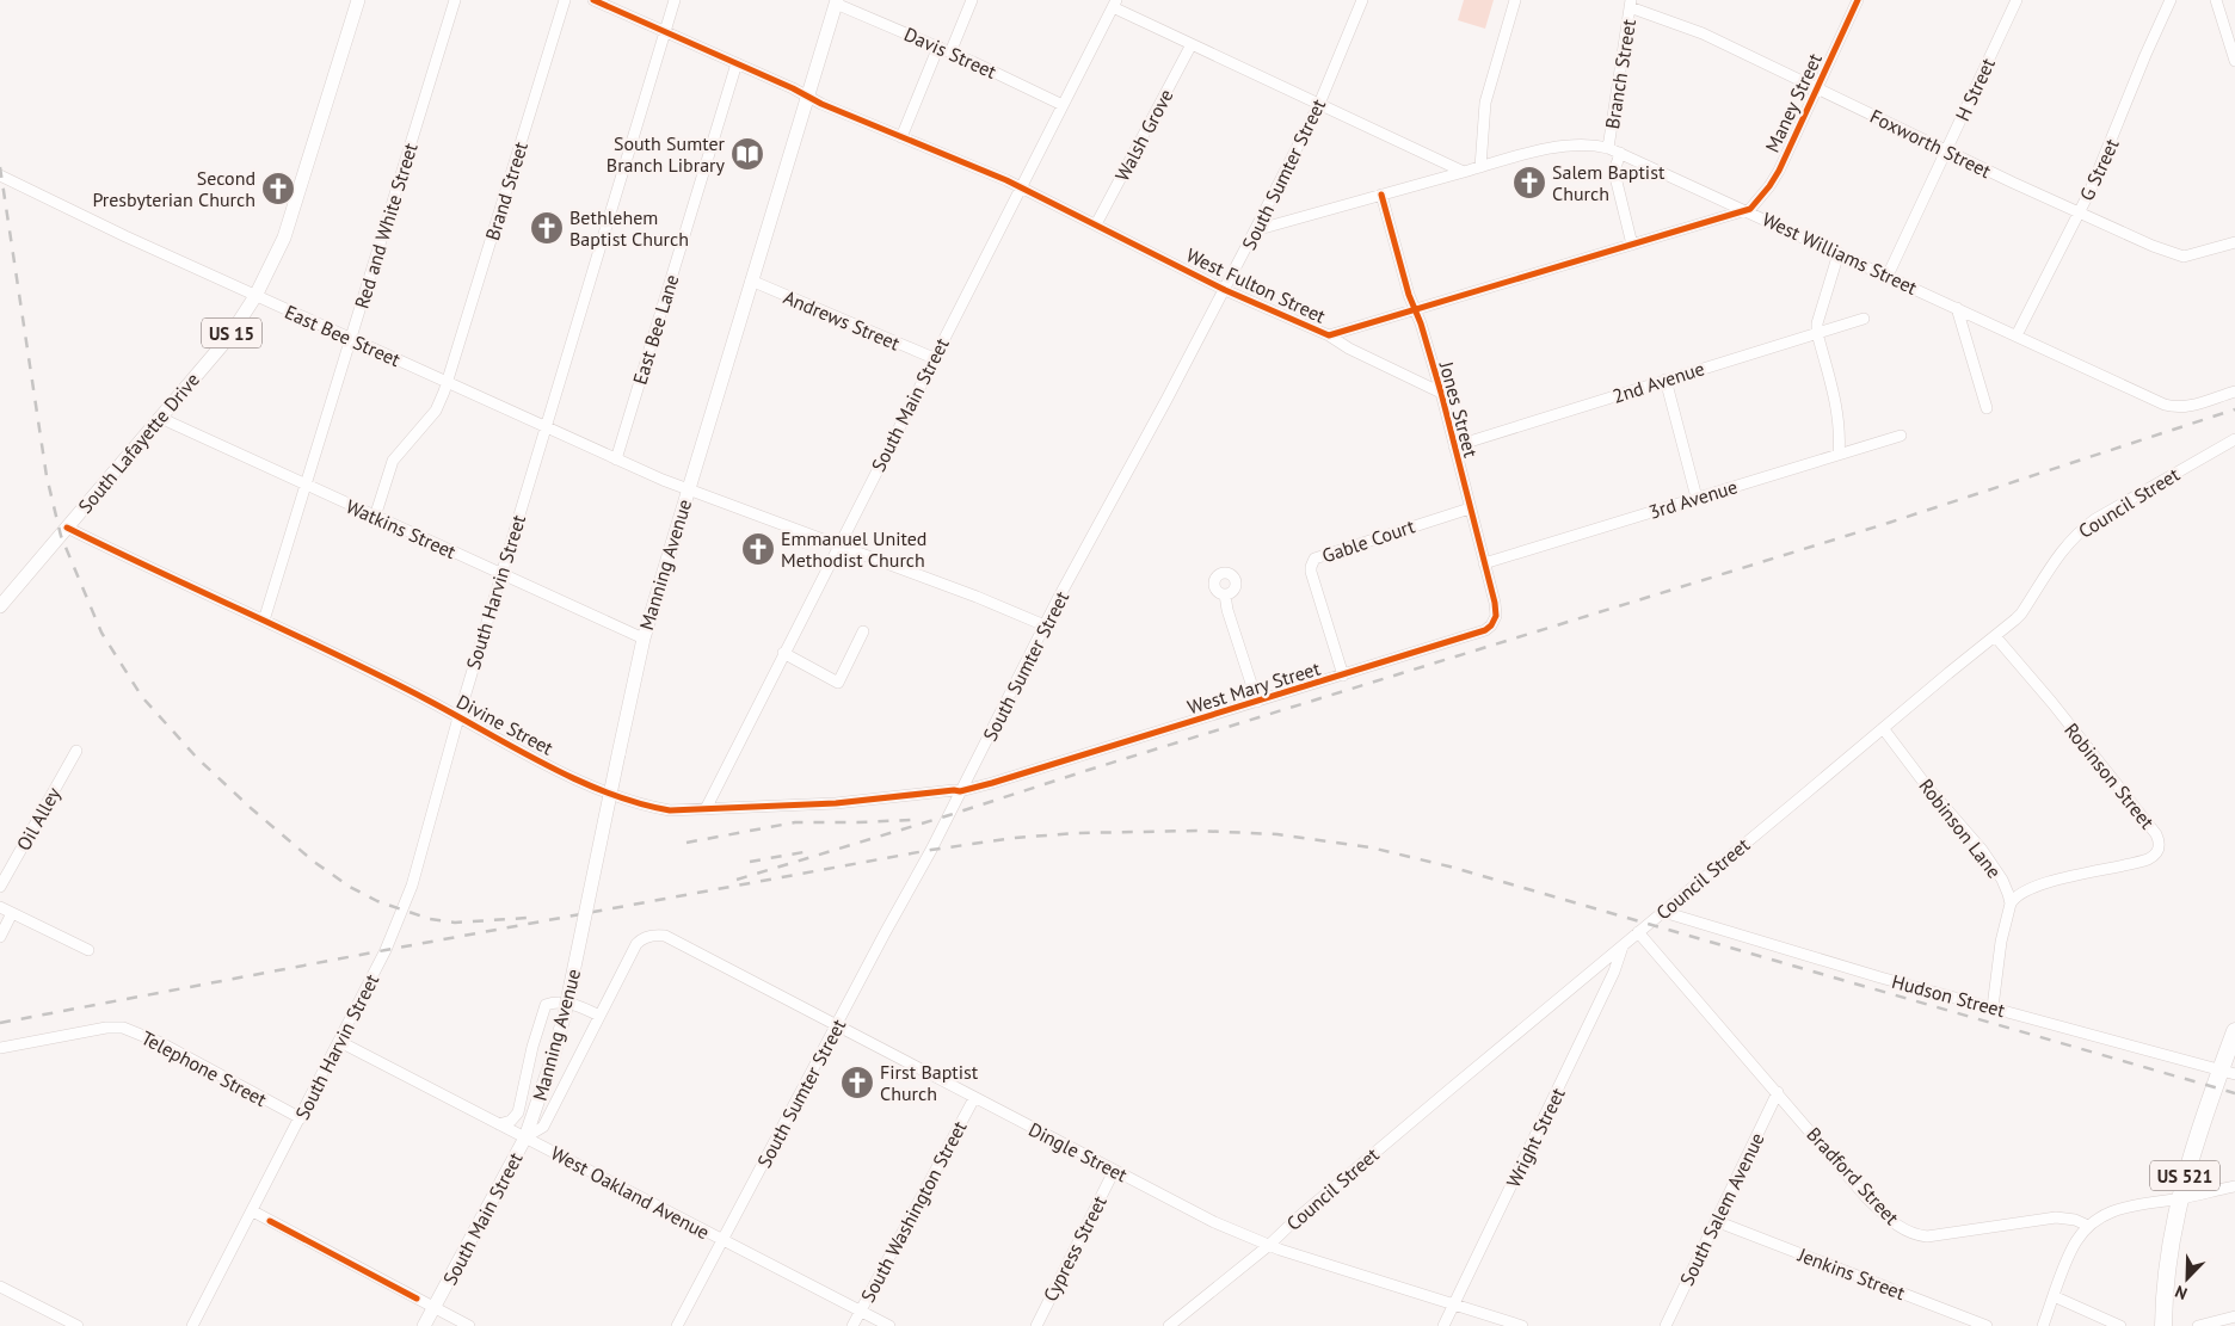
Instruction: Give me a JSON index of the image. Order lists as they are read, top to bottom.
{
  "streets": {
    "highway": ["US 521"],
    "main road": [
      "US 15",
      "South Main Street",
      "South Lafayette Drive",
      "Manning Avenue"
    ],
    "street": [
      "Davis Street",
      "Branch Street",
      "H Street",
      "Maney Street",
      "Walsh Grove",
      "Foxworth Street",
      "G Street",
      "South Sumter Street",
      "Brand Street",
      "Red and White Street",
      "West Williams Street",
      "West Fulton Street",
      "Andrews Street",
      "East Bee Lane",
      "East Bee Street",
      "2nd Avenue",
      "Jones Street",
      "3rd Avenue",
      "Council Street",
      "Watkins Street",
      "Gable Court",
      "South Harvin Street",
      "West Mary Street",
      "Divine Street",
      "Robinson Street",
      "Oil Alley",
      "Robinson Lane",
      "Hudson Street",
      "Telephone Street",
      "Wright Street",
      "Dingle Street",
      "Bradford Street",
      "West Oakland Avenue",
      "South Salem Avenue",
      "South Washington Street",
      "Cypress Street",
      "Jenkins Street"
    ]
  },
  "crossings": [
    ["Davis Street", "South Main Street"],
    ["Davis Street", "Manning Avenue"],
    ["Branch Street", "Foxworth Street"],
    ["Branch Street", "West Williams Street"],
    ["H Street", "Foxworth Street"],
    ["H Street", "West Williams Street"],
    ["Maney Street", "Foxworth Street"],
    ["Maney Street", "West Williams Street"],
    ["Maney Street", "West Fulton Street"],
    ["Walsh Grove", "West Fulton Street"],
    ["Foxworth Street", "G Street"],
    ["G Street", "West Williams Street"],
    ["South Sumter Street", "West Williams Street"],
    ["South Sumter Street", "West Fulton Street"],
    ["South Sumter Street", "East Bee Street"],
    ["South Sumter Street", "West Mary Street"],
    ["South Sumter Street", "Divine Street"],
    ["South Sumter Street", "Dingle Street"],
    ["South Sumter Street", "West Oakland Avenue"],
    ["Brand Street", "East Bee Street"],
    ["Brand Street", "Watkins Street"],
    ["Red and White Street", "East Bee Street"],
    ["Red and White Street", "Watkins Street"],
    ["Red and White Street", "Divine Street"],
    ["West Williams Street", "West Fulton Street"],
    ["West Williams Street", "Jones Street"],
    ["West Fulton Street", "East Bee Lane"],
    ["West Fulton Street", "South Main Street"],
    ["West Fulton Street", "Jones Street"],
    ["West Fulton Street", "Manning Avenue"],
    ["West Fulton Street", "South Harvin Street"],
    ["Andrews Street", "South Main Street"],
    ["Andrews Street", "Manning Avenue"],
    ["East Bee Lane", "East Bee Street"],
    ["East Bee Street", "South Main Street"],
    ["East Bee Street", "South Lafayette Drive"],
    ["East Bee Street", "Manning Avenue"],
    ["East Bee Street", "South Harvin Street"],
    ["2nd Avenue", "Jones Street"],
    ["South Main Street", "Manning Avenue"],
    ["South Main Street", "Divine Street"],
    ["South Main Street", "Dingle Street"],
    ["South Main Street", "West Oakland Avenue"],
    ["Jones Street", "3rd Avenue"],
    ["Jones Street", "Gable Court"],
    ["Jones Street", "West Mary Street"],
    ["South Lafayette Drive", "Watkins Street"],
    ["South Lafayette Drive", "Divine Street"],
    ["3rd Avenue", "West Mary Street"],
    ["Council Street", "Robinson Street"],
    ["Council Street", "Robinson Lane"],
    ["Council Street", "Hudson Street"],
    ["Council Street", "Wright Street"],
    ["Council Street", "Dingle Street"],
    ["Council Street", "Bradford Street"],
    ["Watkins Street", "Manning Avenue"],
    ["Watkins Street", "South Harvin Street"],
    ["Gable Court", "West Mary Street"],
    ["Manning Avenue", "West Oakland Avenue"],
    ["South Harvin Street", "Divine Street"],
    ["South Harvin Street", "Telephone Street"],
    ["South Harvin Street", "West Oakland Avenue"],
    ["West Mary Street", "Divine Street"],
    ["Robinson Street", "Robinson Lane"],
    ["Hudson Street", "US 521"],
    ["Wright Street", "Dingle Street"],
    ["Dingle Street", "South Washington Street"],
    ["Dingle Street", "Cypress Street"],
    ["Bradford Street", "South Salem Avenue"],
    ["West Oakland Avenue", "South Washington Street"],
    ["South Salem Avenue", "Jenkins Street"]
  ],
  "places": {
    "library": ["South Sumter Branch Library"],
    "church": [
      "Salem Baptist Church",
      "Second Presbyterian Church",
      "Bethlehem Baptist Church",
      "Emmanuel United Methodist Church",
      "First Baptist Church"
    ]
  },
  "north": "bottom left"
}
